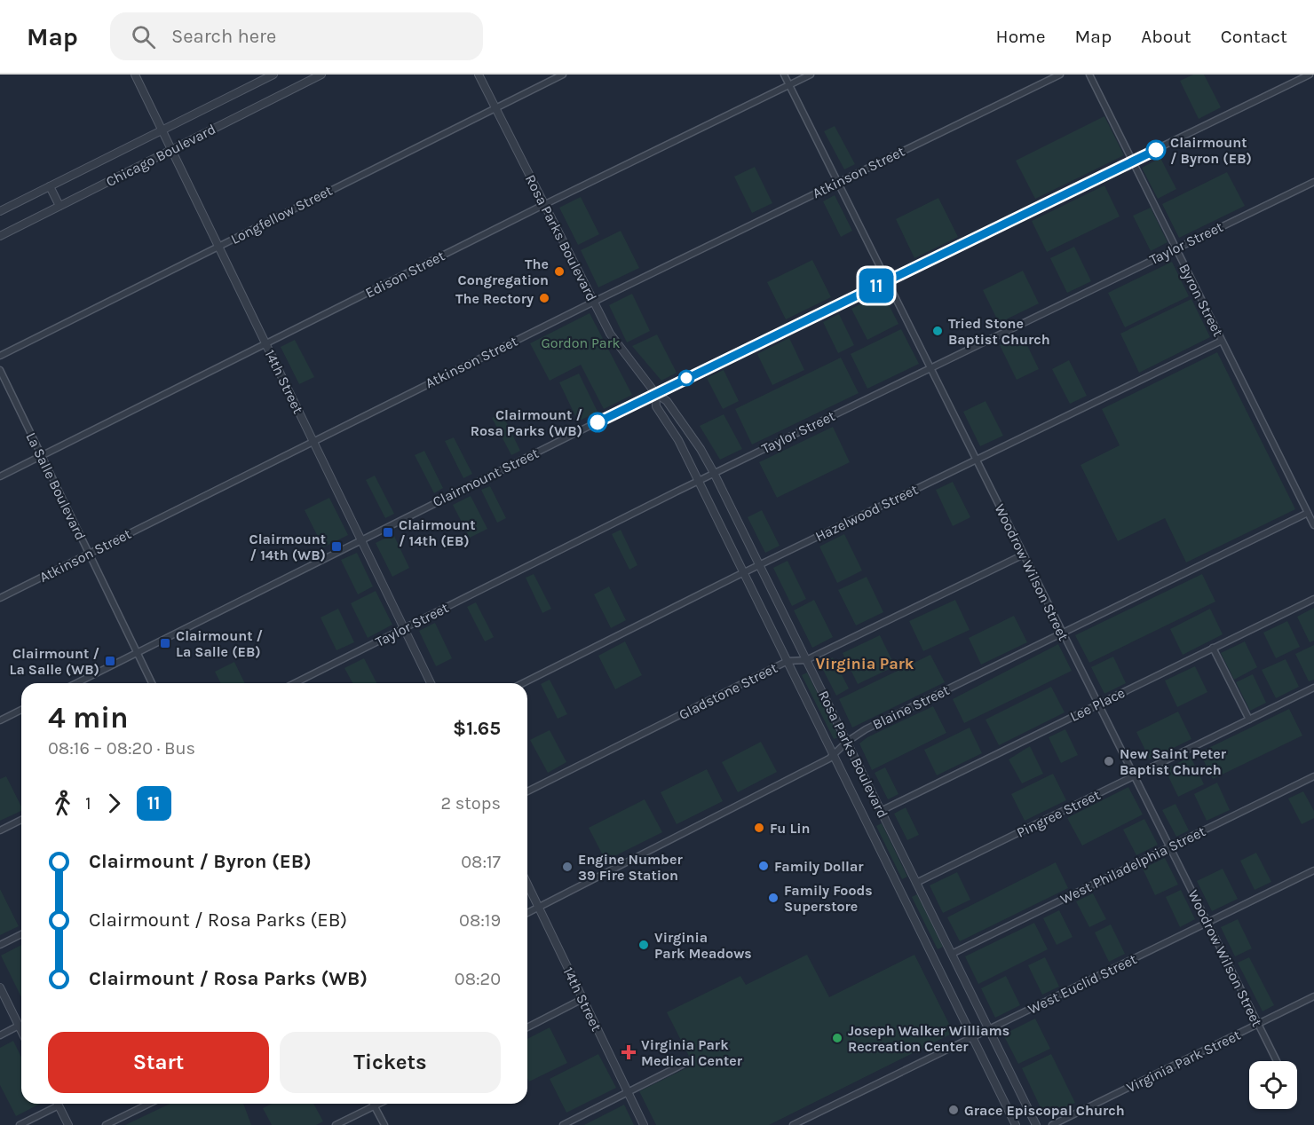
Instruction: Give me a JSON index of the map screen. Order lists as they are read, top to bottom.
{
  "streets": {
    "street": [
      "Chicago Boulevard",
      "Atkinson Street",
      "Longfellow Street",
      "Rosa Parks Boulevard",
      "Taylor Street",
      "Edison Street",
      "Byron Street",
      "14th Street",
      "Clairmount Street",
      "La Salle Boulevard",
      "Hazelwood Street",
      "Woodrow Wilson Street",
      "Gladstone Street",
      "Lee Place",
      "Blaine Street",
      "Pingree Street",
      "West Philadelphia Street",
      "West Euclid Street",
      "Virginia Park Street"
    ]
  },
  "crossings": [
    ["Chicago Boulevard", "14th Street"],
    ["Atkinson Street", "Rosa Parks Boulevard"],
    ["Atkinson Street", "14th Street"],
    ["Atkinson Street", "La Salle Boulevard"],
    ["Atkinson Street", "Woodrow Wilson Street"],
    ["Longfellow Street", "Rosa Parks Boulevard"],
    ["Longfellow Street", "14th Street"],
    ["Rosa Parks Boulevard", "Taylor Street"],
    ["Rosa Parks Boulevard", "Edison Street"],
    ["Rosa Parks Boulevard", "Clairmount Street"],
    ["Rosa Parks Boulevard", "Hazelwood Street"],
    ["Rosa Parks Boulevard", "Gladstone Street"],
    ["Rosa Parks Boulevard", "Lee Place"],
    ["Rosa Parks Boulevard", "Blaine Street"],
    ["Rosa Parks Boulevard", "Pingree Street"],
    ["Rosa Parks Boulevard", "West Philadelphia Street"],
    ["Rosa Parks Boulevard", "West Euclid Street"],
    ["Taylor Street", "Byron Street"],
    ["Taylor Street", "14th Street"],
    ["Taylor Street", "Woodrow Wilson Street"],
    ["Edison Street", "14th Street"],
    ["Edison Street", "La Salle Boulevard"],
    ["Edison Street", "Woodrow Wilson Street"],
    ["Byron Street", "Clairmount Street"],
    ["Byron Street", "Hazelwood Street"],
    ["Byron Street", "Blaine Street"],
    ["14th Street", "Clairmount Street"],
    ["14th Street", "Blaine Street"],
    ["Clairmount Street", "La Salle Boulevard"],
    ["Clairmount Street", "Woodrow Wilson Street"],
    ["Hazelwood Street", "Woodrow Wilson Street"],
    ["Woodrow Wilson Street", "Gladstone Street"],
    ["Woodrow Wilson Street", "Lee Place"],
    ["Woodrow Wilson Street", "Blaine Street"],
    ["Woodrow Wilson Street", "Pingree Street"],
    ["Woodrow Wilson Street", "West Philadelphia Street"],
    ["Woodrow Wilson Street", "West Euclid Street"],
    ["Woodrow Wilson Street", "Virginia Park Street"]
  ],
  "districts": ["Virginia Park"],
  "parks": ["Gordon Park"],
  "places": {
    "other": [
      "Clairmount / Byron (EB)",
      "The Congregation",
      "The Rectory",
      "Tried Stone Baptist Church",
      "Clairmount / Rosa Parks (WB)",
      "New Saint Peter Baptist Church",
      "Fu Lin",
      "Family Dollar",
      "Engine Number 39 Fire Station",
      "Family Foods Superstore",
      "Virginia Park Meadows",
      "Joseph Walker Williams Recreation Center",
      "Grace Episcopal Church"
    ],
    "transit": [
      "Clairmount / 14th (EB)",
      "Clairmount / 14th (WB)",
      "Clairmount / La Salle (EB)",
      "Clairmount / La Salle (WB)"
    ],
    "health": ["Virginia Park Medical Center"]
  },
  "lines": ["bus line 11"],
  "page": {
    "header": "Map",
    "search": "Search here",
    "nav": [
      "Home",
      "Map",
      "About",
      "Contact"
    ],
    "on_map": "11",
    "heading": ["4 min", "08:16 – 08:20 · Bus", "$1.65"],
    "legs": ["1", "11", "2 stops"],
    "list": [
      {
        "name": "Clairmount / Byron (EB)",
        "value": "08:17"
      },
      {
        "name": "Clairmount / Rosa Parks (EB)",
        "value": "08:19"
      },
      {
        "name": "Clairmount / Rosa Parks (WB)",
        "value": "08:20"
      }
    ],
    "buttons": ["Start", "Tickets"]
  }
}
